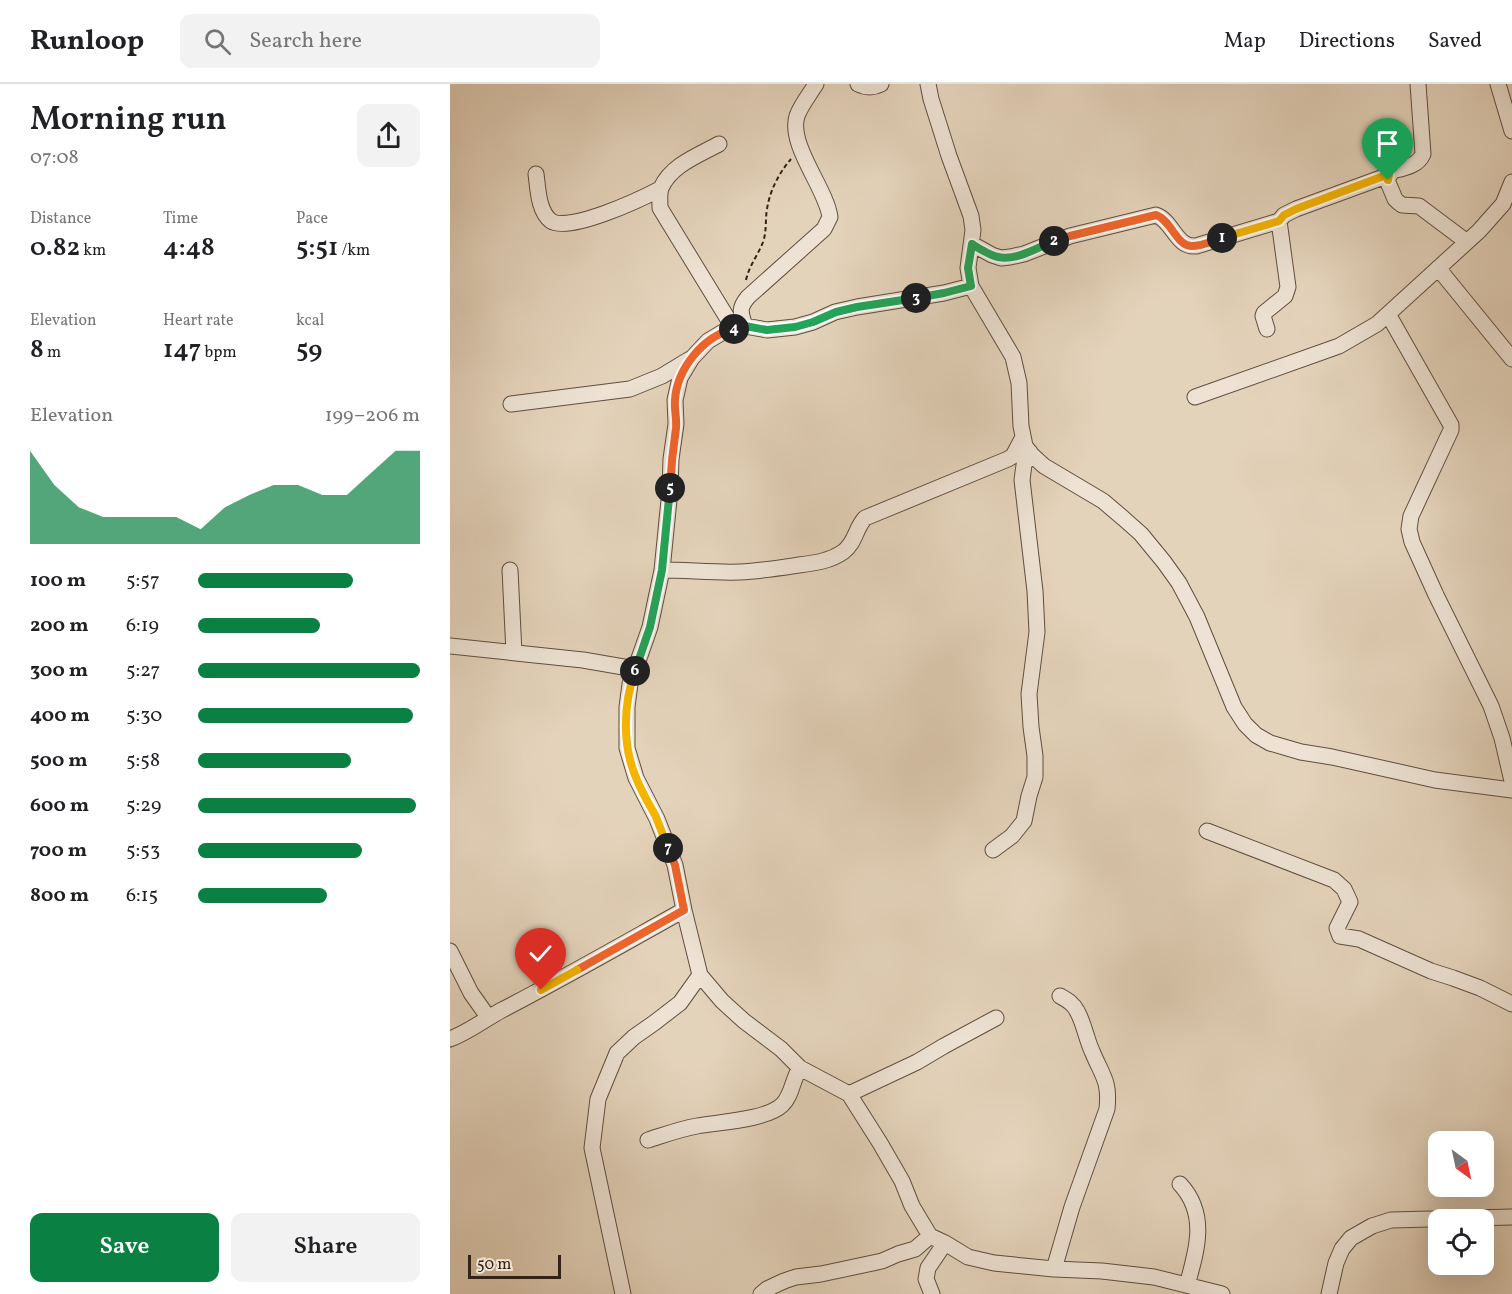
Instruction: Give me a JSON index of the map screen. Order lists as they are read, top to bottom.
{
  "scale_bar": "50 m",
  "north": "bottom right",
  "page": {
    "header": "Runloop",
    "search": "Search here",
    "nav": ["Map", "Directions", "Saved"],
    "heading": ["Morning run", "07:08"],
    "stats": [
      ["Distance", "0.82 km"],
      ["Time", "4:48"],
      ["Pace", "5:51 /km"],
      ["Elevation", "8 m"],
      ["Heart rate", "147 bpm"],
      ["kcal", "59"]
    ],
    "pins": [
      "1",
      "2",
      "3",
      "4",
      "5",
      "6",
      "7"
    ],
    "chart": ["Elevation", "199–206 m"],
    "list": [
      {
        "name": "100 m",
        "note": "5:57"
      },
      {
        "name": "200 m",
        "note": "6:19"
      },
      {
        "name": "300 m",
        "note": "5:27"
      },
      {
        "name": "400 m",
        "note": "5:30"
      },
      {
        "name": "500 m",
        "note": "5:58"
      },
      {
        "name": "600 m",
        "note": "5:29"
      },
      {
        "name": "700 m",
        "note": "5:53"
      },
      {
        "name": "800 m",
        "note": "6:15"
      }
    ],
    "buttons": ["Save", "Share"],
    "scale": "50 m"
  }
}
